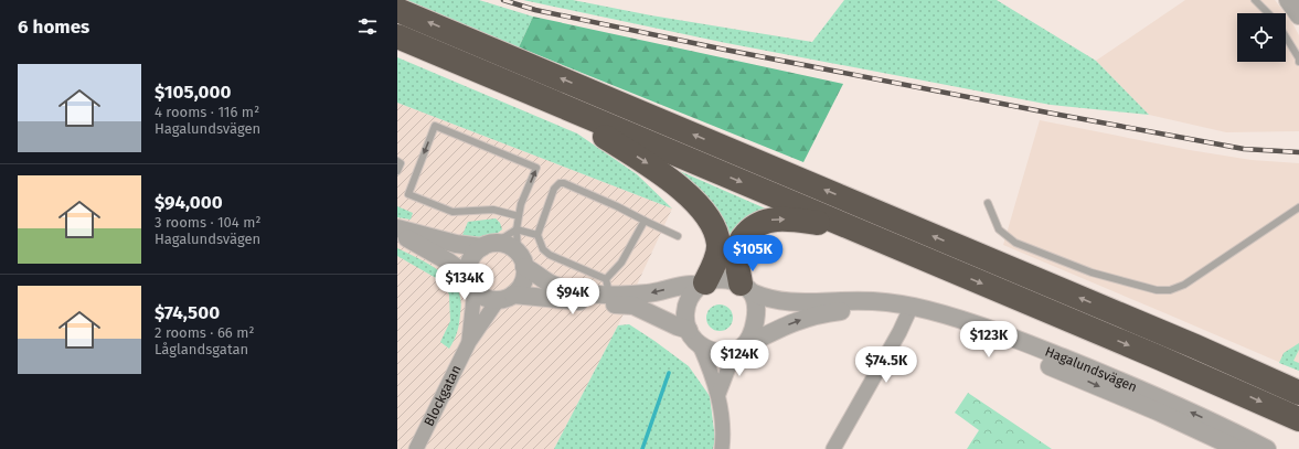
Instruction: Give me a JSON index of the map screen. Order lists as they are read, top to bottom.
{
  "streets": {
    "street": ["Hagalundsvägen", "Blockgatan"]
  },
  "crossings": [
    ["Hagalundsvägen", "Blockgatan"]
  ],
  "page": {
    "heading": "6 homes",
    "list": [
      {
        "name": "$105,000",
        "note": "4 rooms · 116 m² · Hagalundsvägen"
      },
      {
        "name": "$94,000",
        "note": "3 rooms · 104 m² · Hagalundsvägen"
      },
      {
        "name": "$74,500",
        "note": "2 rooms · 66 m² · Låglandsgatan"
      }
    ],
    "price": [
      "$105K",
      "$134K",
      "$94K",
      "$123K",
      "$124K",
      "$74.5K"
    ]
  }
}
